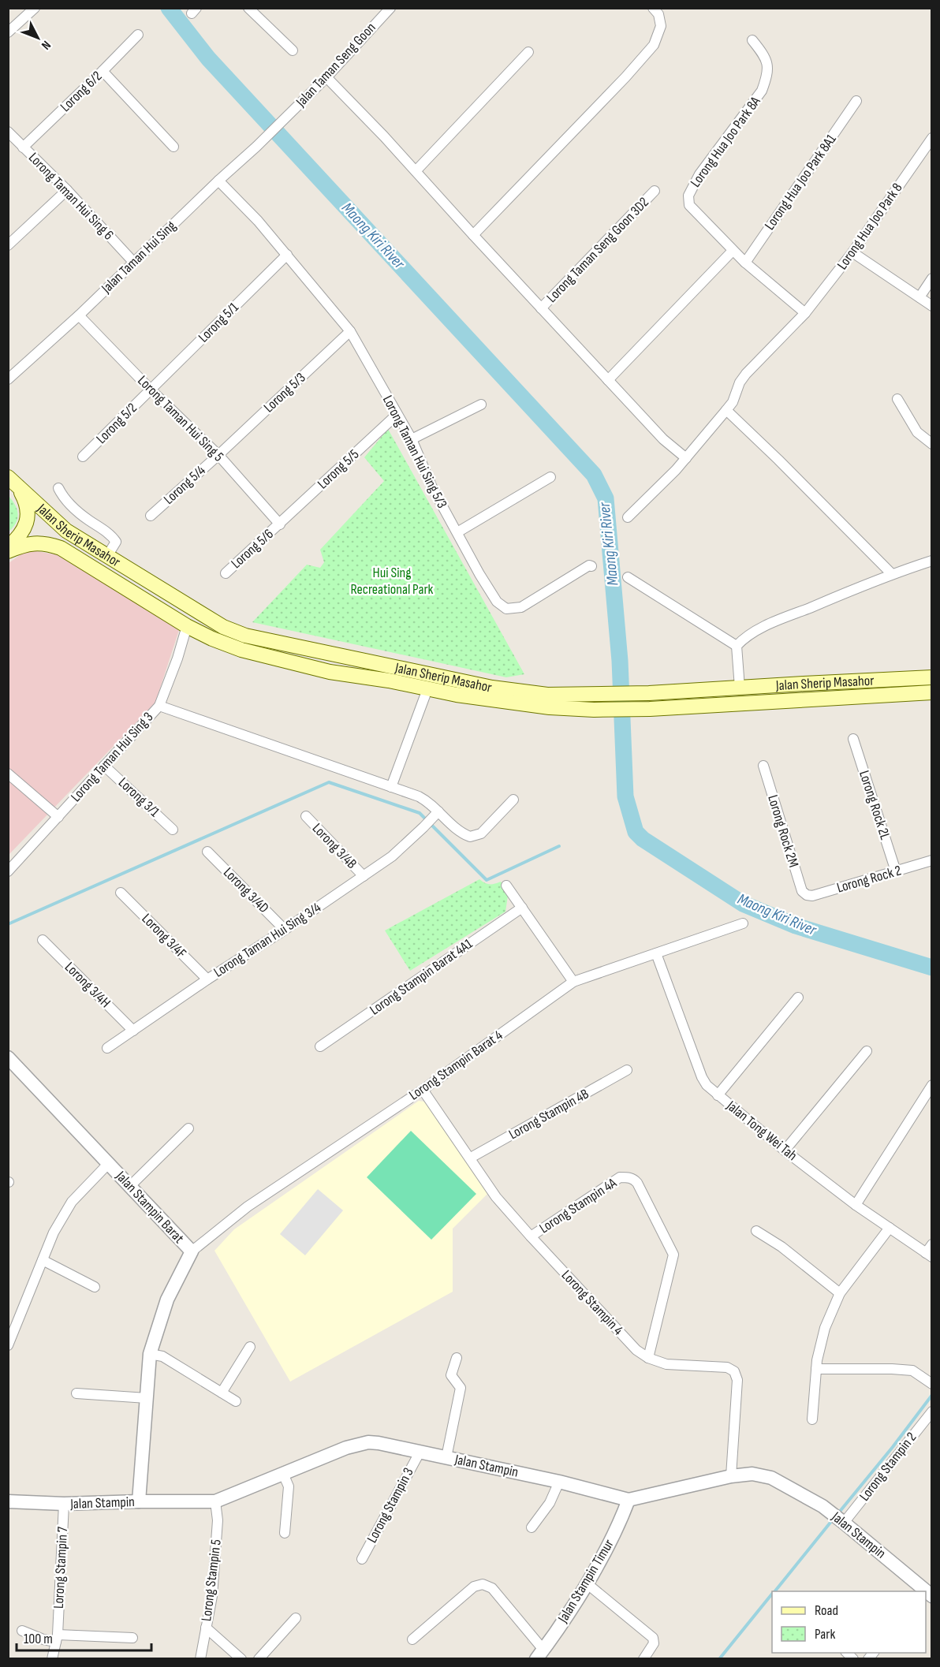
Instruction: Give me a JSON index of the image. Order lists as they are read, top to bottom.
{
  "streets": {
    "main road": ["Jalan Sherip Masahor"],
    "street": [
      "Jalan Taman Seng Goon",
      "Lorong 6/2",
      "Lorong Hua Joo Park 8A",
      "Lorong Hua Joo Park 8A1",
      "Lorong Taman Hui Sing 6",
      "Lorong Hua Joo Park 8",
      "Lorong Taman Seng Goon 3D2",
      "Jalan Taman Hui Sing",
      "Lorong 5/1",
      "Lorong 5/3",
      "Lorong Taman Hui Sing 5",
      "Lorong 5/2",
      "Lorong Taman Hui Sing 5/3",
      "Lorong 5/5",
      "Lorong 5/4",
      "Lorong 5/6",
      "Lorong Taman Hui Sing 3",
      "Lorong 3/1",
      "Lorong Rock 2L",
      "Lorong Rock 2M",
      "Lorong 3/4B",
      "Lorong Rock 2",
      "Lorong 3/4D",
      "Lorong 3/4F",
      "Lorong Taman Hui Sing 3/4",
      "Lorong Stampin Barat 4A1",
      "Lorong 3/4H",
      "Lorong Stampin Barat 4",
      "Lorong Stampin 4B",
      "Jalan Tong Wei Tah",
      "Lorong Stampin 4A",
      "Jalan Stampin Barat",
      "Lorong Stampin 4",
      "Jalan Stampin",
      "Lorong Stampin 2",
      "Lorong Stampin 3",
      "Lorong Stampin 7",
      "Lorong Stampin 5",
      "Jalan Stampin Timur"
    ]
  },
  "crossings": [
    ["Jalan Taman Seng Goon", "Jalan Taman Hui Sing"],
    ["Lorong 6/2", "Lorong Taman Hui Sing 6"],
    ["Lorong Hua Joo Park 8A", "Lorong Hua Joo Park 8A1"],
    ["Lorong Hua Joo Park 8A", "Lorong Hua Joo Park 8"],
    ["Lorong Taman Hui Sing 6", "Jalan Taman Hui Sing"],
    ["Jalan Taman Hui Sing", "Lorong Taman Hui Sing 5"],
    ["Jalan Taman Hui Sing", "Lorong Taman Hui Sing 5/3"],
    ["Lorong 5/1", "Lorong Taman Hui Sing 5"],
    ["Lorong 5/1", "Lorong 5/2"],
    ["Lorong 5/1", "Lorong Taman Hui Sing 5/3"],
    ["Lorong 5/3", "Lorong Taman Hui Sing 5"],
    ["Lorong 5/3", "Lorong Taman Hui Sing 5/3"],
    ["Lorong 5/3", "Lorong 5/4"],
    ["Lorong Taman Hui Sing 5", "Lorong 5/2"],
    ["Lorong Taman Hui Sing 5", "Lorong 5/5"],
    ["Lorong Taman Hui Sing 5", "Lorong 5/4"],
    ["Lorong Taman Hui Sing 5", "Lorong 5/6"],
    ["Lorong Taman Hui Sing 5/3", "Lorong 5/5"],
    ["Lorong 5/5", "Lorong 5/6"],
    ["Jalan Sherip Masahor", "Lorong Taman Hui Sing 3"],
    ["Lorong Taman Hui Sing 3", "Lorong 3/1"],
    ["Lorong Rock 2L", "Lorong Rock 2"],
    ["Lorong Rock 2M", "Lorong Rock 2"],
    ["Lorong 3/4B", "Lorong Taman Hui Sing 3/4"],
    ["Lorong 3/4D", "Lorong Taman Hui Sing 3/4"],
    ["Lorong 3/4F", "Lorong Taman Hui Sing 3/4"],
    ["Lorong Taman Hui Sing 3/4", "Lorong 3/4H"],
    ["Lorong Stampin Barat 4", "Jalan Tong Wei Tah"],
    ["Lorong Stampin Barat 4", "Jalan Stampin Barat"],
    ["Lorong Stampin Barat 4", "Lorong Stampin 4"],
    ["Lorong Stampin 4B", "Lorong Stampin 4"],
    ["Lorong Stampin 4A", "Lorong Stampin 4"],
    ["Jalan Stampin Barat", "Jalan Stampin"],
    ["Lorong Stampin 4", "Jalan Stampin"],
    ["Jalan Stampin", "Lorong Stampin 2"],
    ["Jalan Stampin", "Lorong Stampin 3"],
    ["Jalan Stampin", "Lorong Stampin 7"],
    ["Jalan Stampin", "Lorong Stampin 5"],
    ["Jalan Stampin", "Jalan Stampin Timur"]
  ],
  "water": ["Maong Kiri River"],
  "parks": ["Hui Sing Recreational Park"],
  "legend": ["Road", "Park"],
  "scale_bar": "100 m",
  "north": "bottom right"
}
